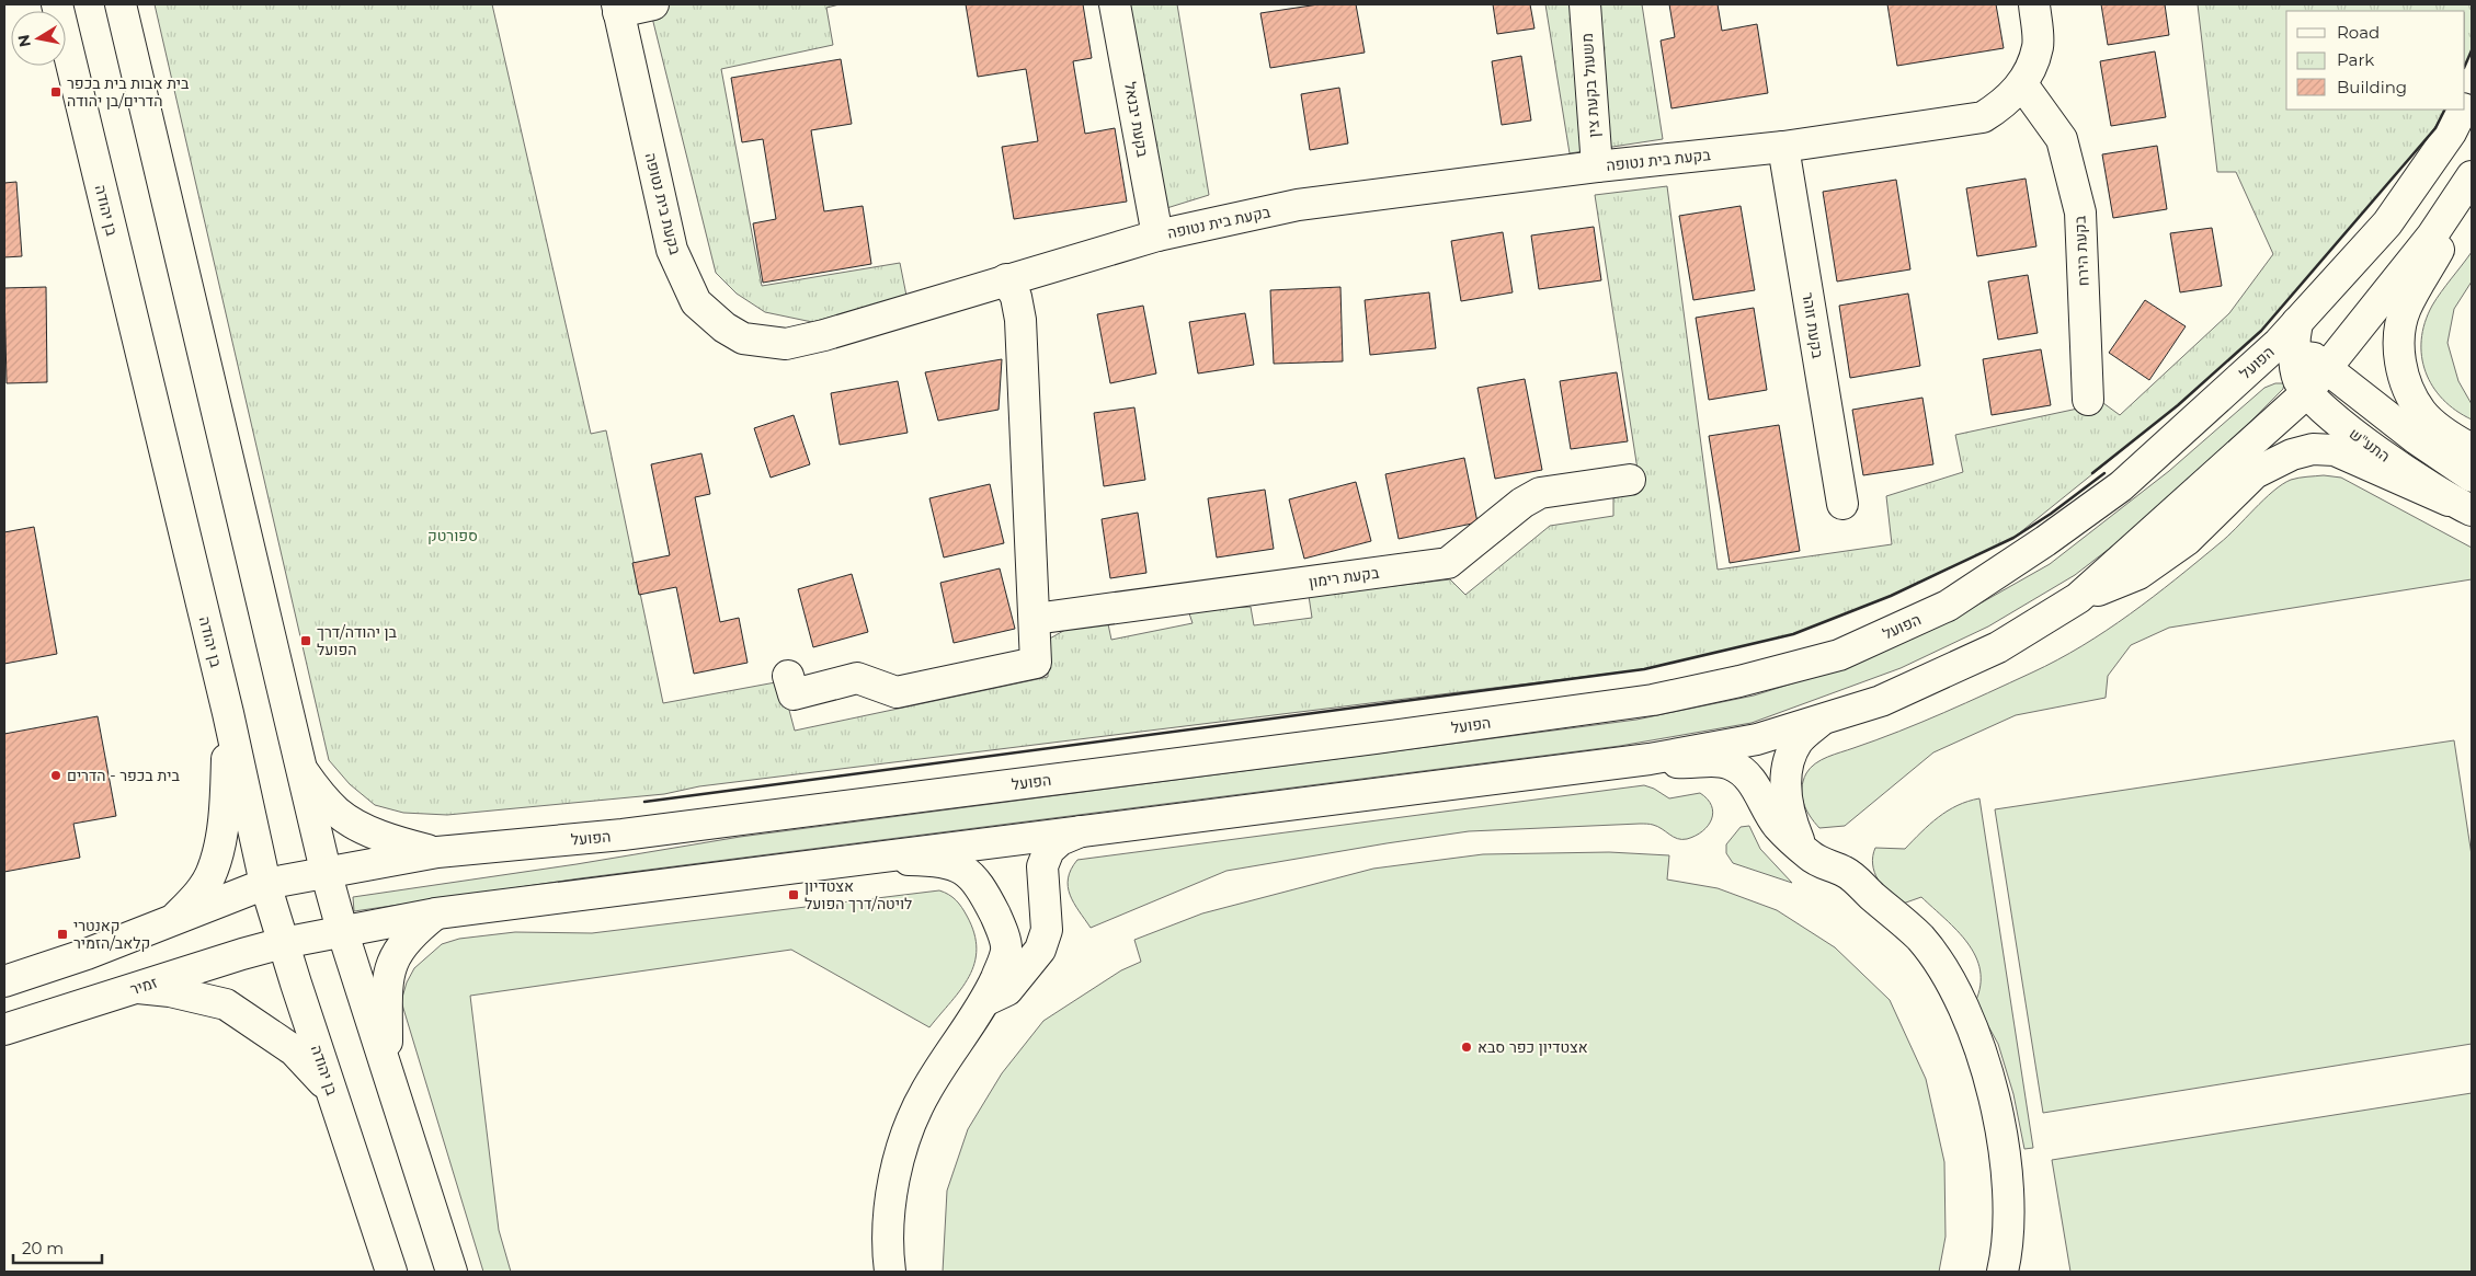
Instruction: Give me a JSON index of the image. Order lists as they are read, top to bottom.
{
  "streets": {
    "street": [
      "משעול בקעת צין",
      "בקעת יבנאל",
      "בקעת בית נטופה",
      "בן יהודה",
      "בקעת הירח",
      "בקעת זוהר",
      "הפועל",
      "התע\"ש",
      "בקעת רימון",
      "זמיר"
    ]
  },
  "crossings": [
    ["משעול בקעת צין", "בקעת בית נטופה"],
    ["בקעת יבנאל", "בקעת בית נטופה"],
    ["בקעת בית נטופה", "בקעת הירח"],
    ["בקעת בית נטופה", "בקעת זוהר"],
    ["בן יהודה", "הפועל"],
    ["בן יהודה", "זמיר"],
    ["הפועל", "התע\"ש"]
  ],
  "parks": ["ספורטק"],
  "places": {
    "transit": [
      "בית אבות בית בכפר הדרים/בן יהודה",
      "בן יהודה/דרך הפועל",
      "אצטדיון לויטה/דרך הפועל",
      "קאנטרי קלאב/הזמיר"
    ],
    "other": ["בית בכפר - הדרים", "אצטדיון כפר סבא"]
  },
  "legend": ["Road", "Park", "Building"],
  "scale_bar": "20 m",
  "north": "left"
}
